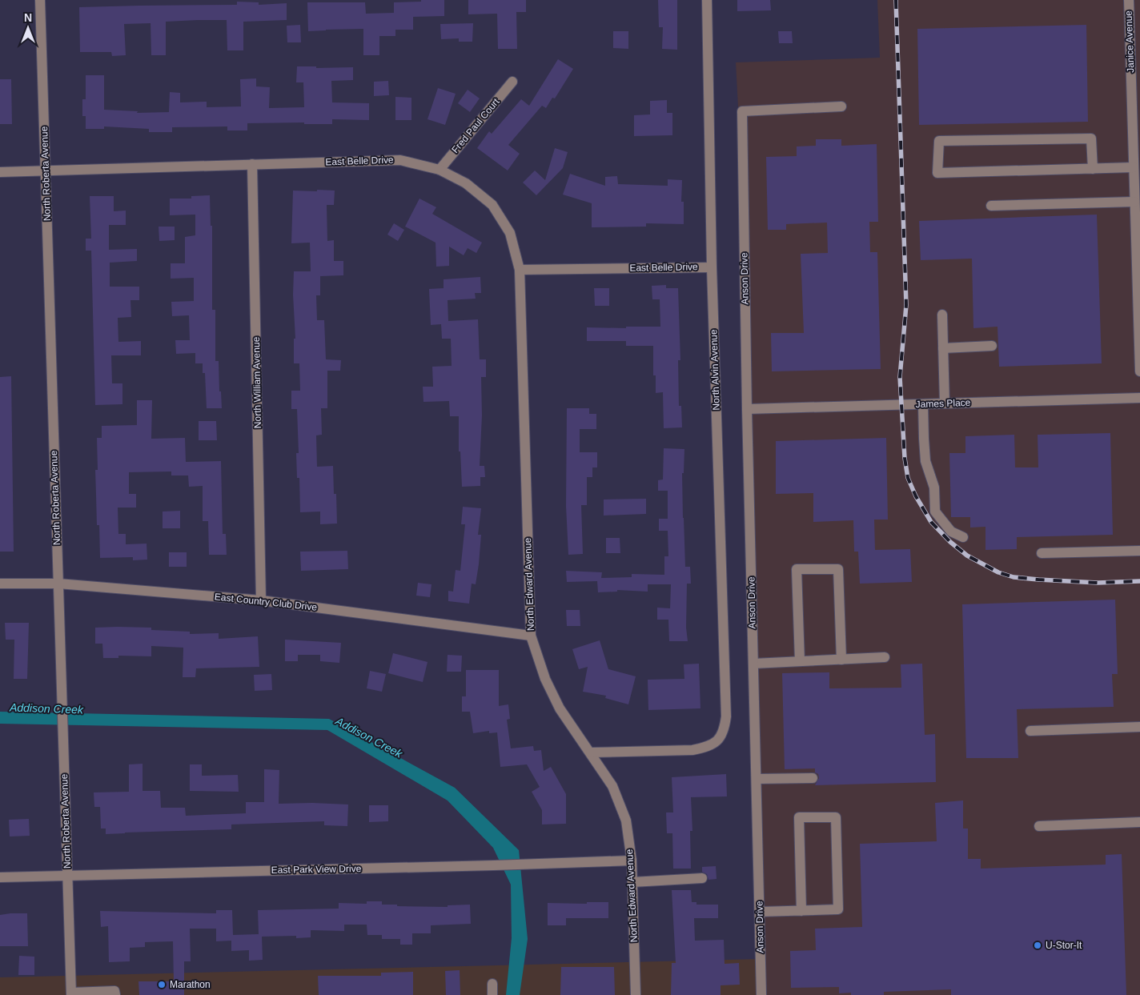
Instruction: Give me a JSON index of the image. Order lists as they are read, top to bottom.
{
  "streets": {
    "street": [
      "Janice Avenue",
      "Fred Paul Court",
      "East Belle Drive",
      "North Roberta Avenue",
      "Anson Drive",
      "North Alvin Avenue",
      "North William Avenue",
      "James Place",
      "North Edward Avenue",
      "East Country Club Drive",
      "East Park View Drive"
    ]
  },
  "crossings": [
    ["Fred Paul Court", "East Belle Drive"],
    ["East Belle Drive", "North Roberta Avenue"],
    ["East Belle Drive", "North Alvin Avenue"],
    ["East Belle Drive", "North William Avenue"],
    ["East Belle Drive", "North Edward Avenue"],
    ["North Roberta Avenue", "East Country Club Drive"],
    ["North Roberta Avenue", "East Park View Drive"],
    ["Anson Drive", "James Place"],
    ["North Alvin Avenue", "North Edward Avenue"],
    ["North William Avenue", "East Country Club Drive"],
    ["North Edward Avenue", "East Country Club Drive"],
    ["North Edward Avenue", "East Park View Drive"]
  ],
  "water": ["Addison Creek"],
  "places": ["U-Stor-It", "Marathon"],
  "north": "top"
}
